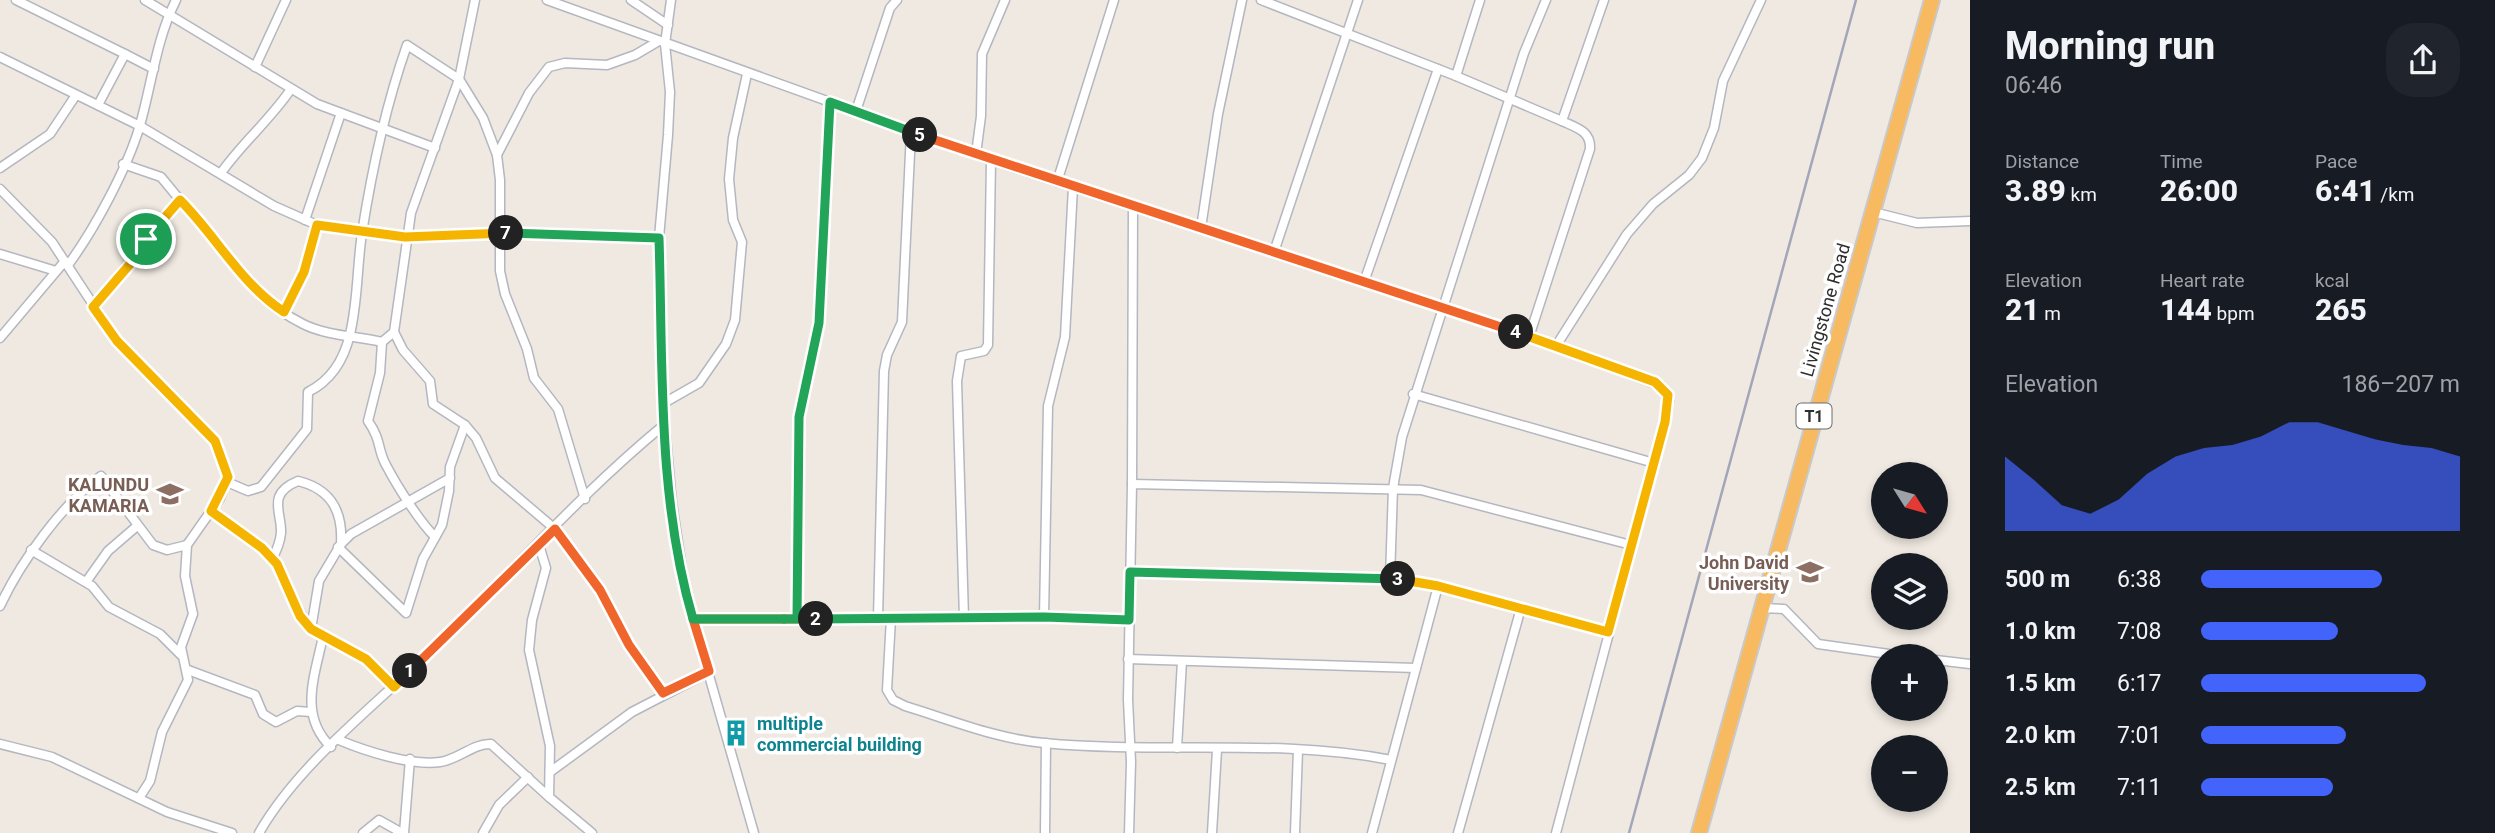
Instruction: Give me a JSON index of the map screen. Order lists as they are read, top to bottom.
{
  "streets": {
    "highway": ["Livingstone Road", "T1"]
  },
  "places": {
    "school or university": ["KALUNDU KAMARIA", "John David University"],
    "building": ["multiple commercial building"]
  },
  "north": "bottom right",
  "page": {
    "heading": ["Morning run", "06:46"],
    "pins": [
      "5",
      "7",
      "4",
      "3",
      "2",
      "1"
    ],
    "stats": [
      ["Distance", "3.89 km"],
      ["Time", "26:00"],
      ["Pace", "6:41 /km"],
      ["Elevation", "21 m"],
      ["Heart rate", "144 bpm"],
      ["kcal", "265"]
    ],
    "chart": ["Elevation", "186–207 m"],
    "map_buttons": ["+", "−"],
    "list": [
      {
        "name": "500 m",
        "note": "6:38"
      },
      {
        "name": "1.0 km",
        "note": "7:08"
      },
      {
        "name": "1.5 km",
        "note": "6:17"
      },
      {
        "name": "2.0 km",
        "note": "7:01"
      },
      {
        "name": "2.5 km",
        "note": "7:11"
      }
    ]
  }
}
